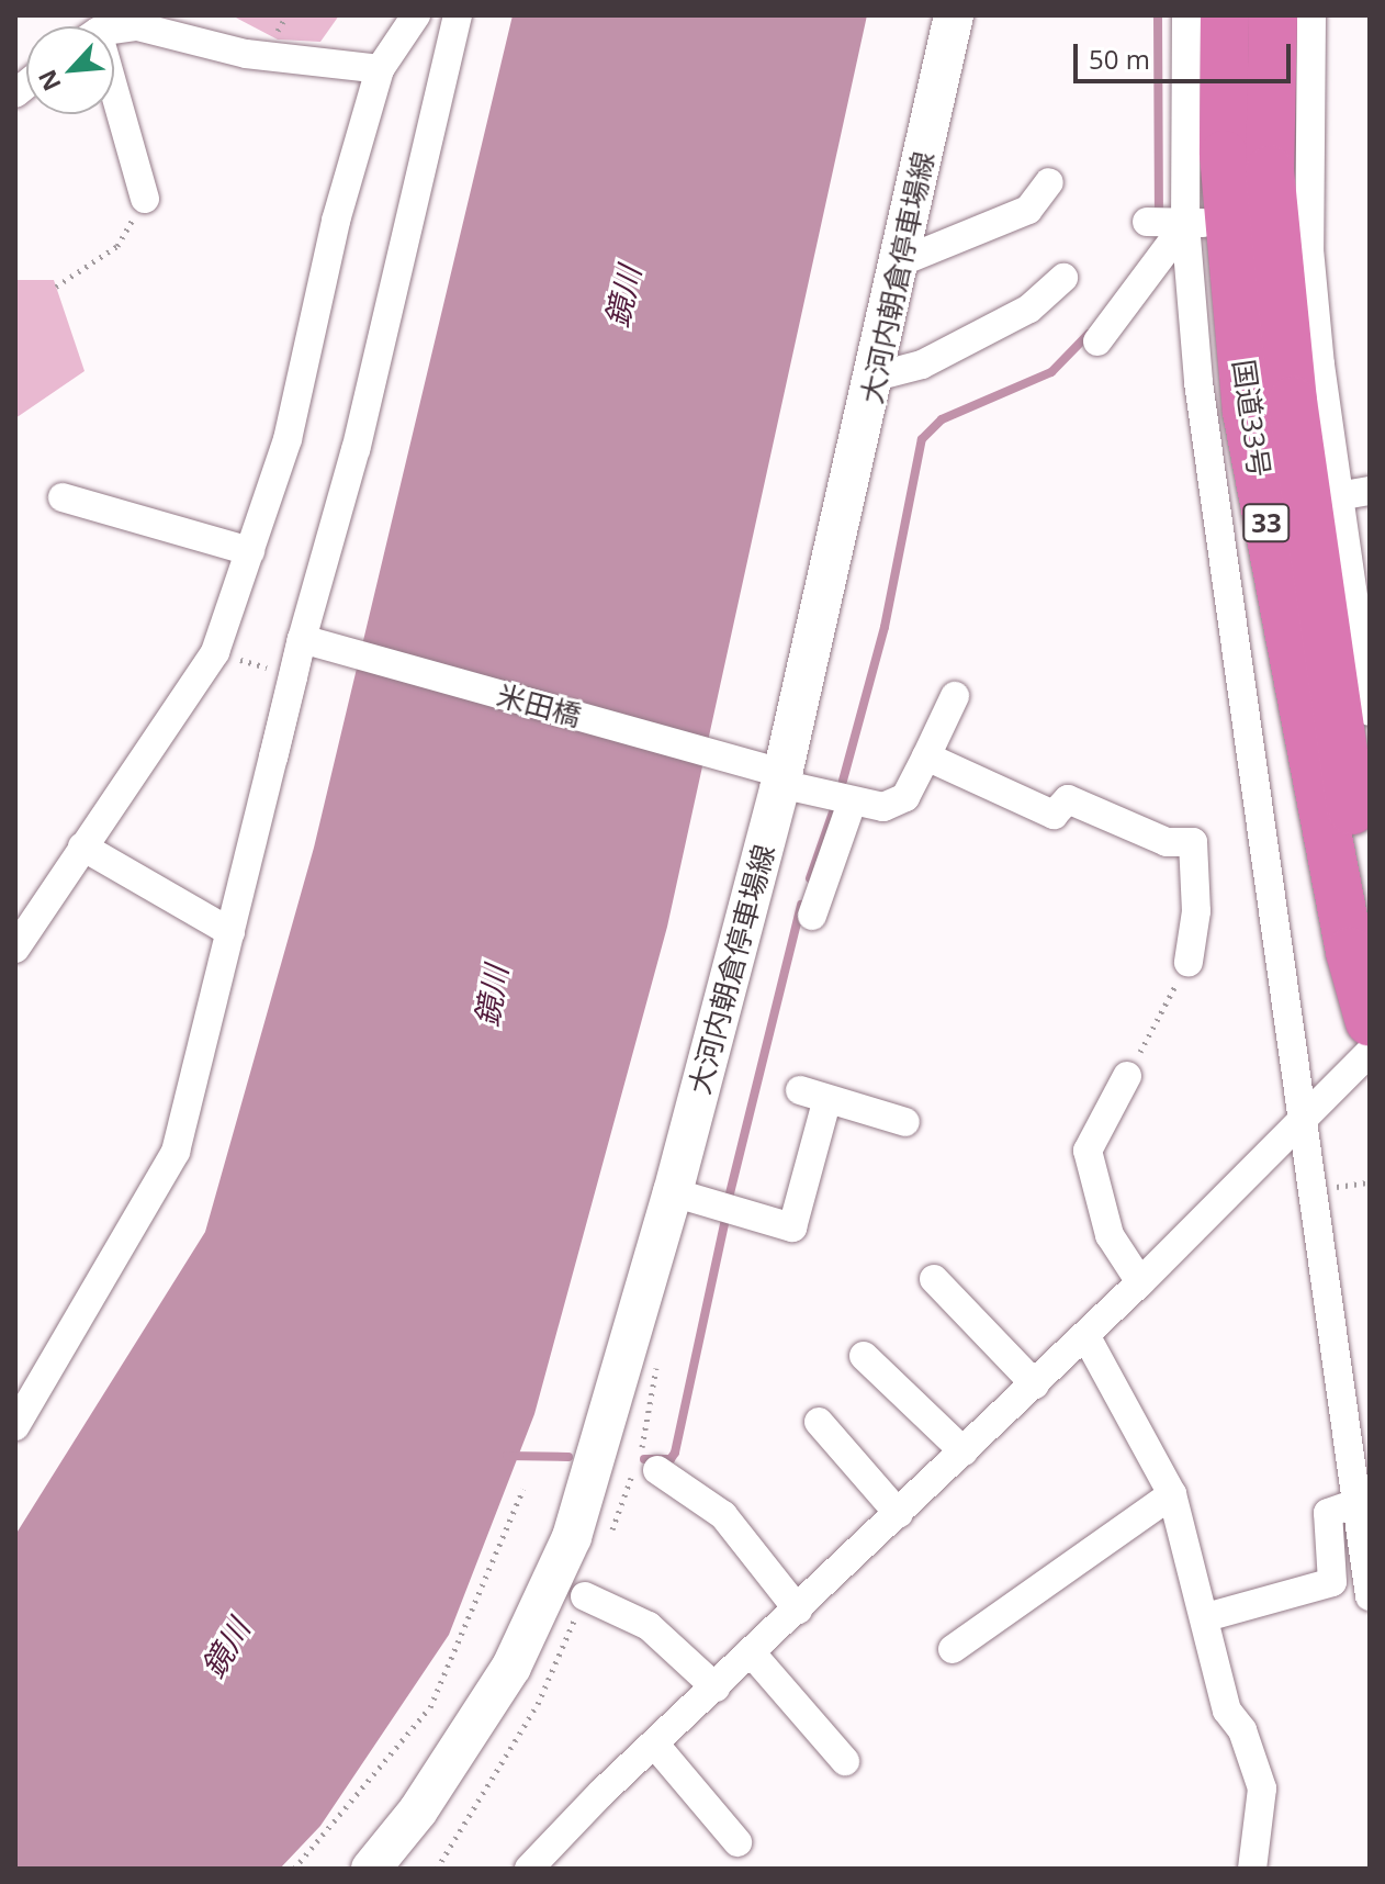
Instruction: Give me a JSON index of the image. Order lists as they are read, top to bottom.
{
  "streets": {
    "highway": ["国道33号", "33"],
    "main road": ["大河内朝倉停車場線"],
    "street": ["米田橋"]
  },
  "crossings": [
    ["大河内朝倉停車場線", "米田橋"]
  ],
  "water": ["鏡川"],
  "scale_bar": "50 m",
  "north": "bottom left"
}
